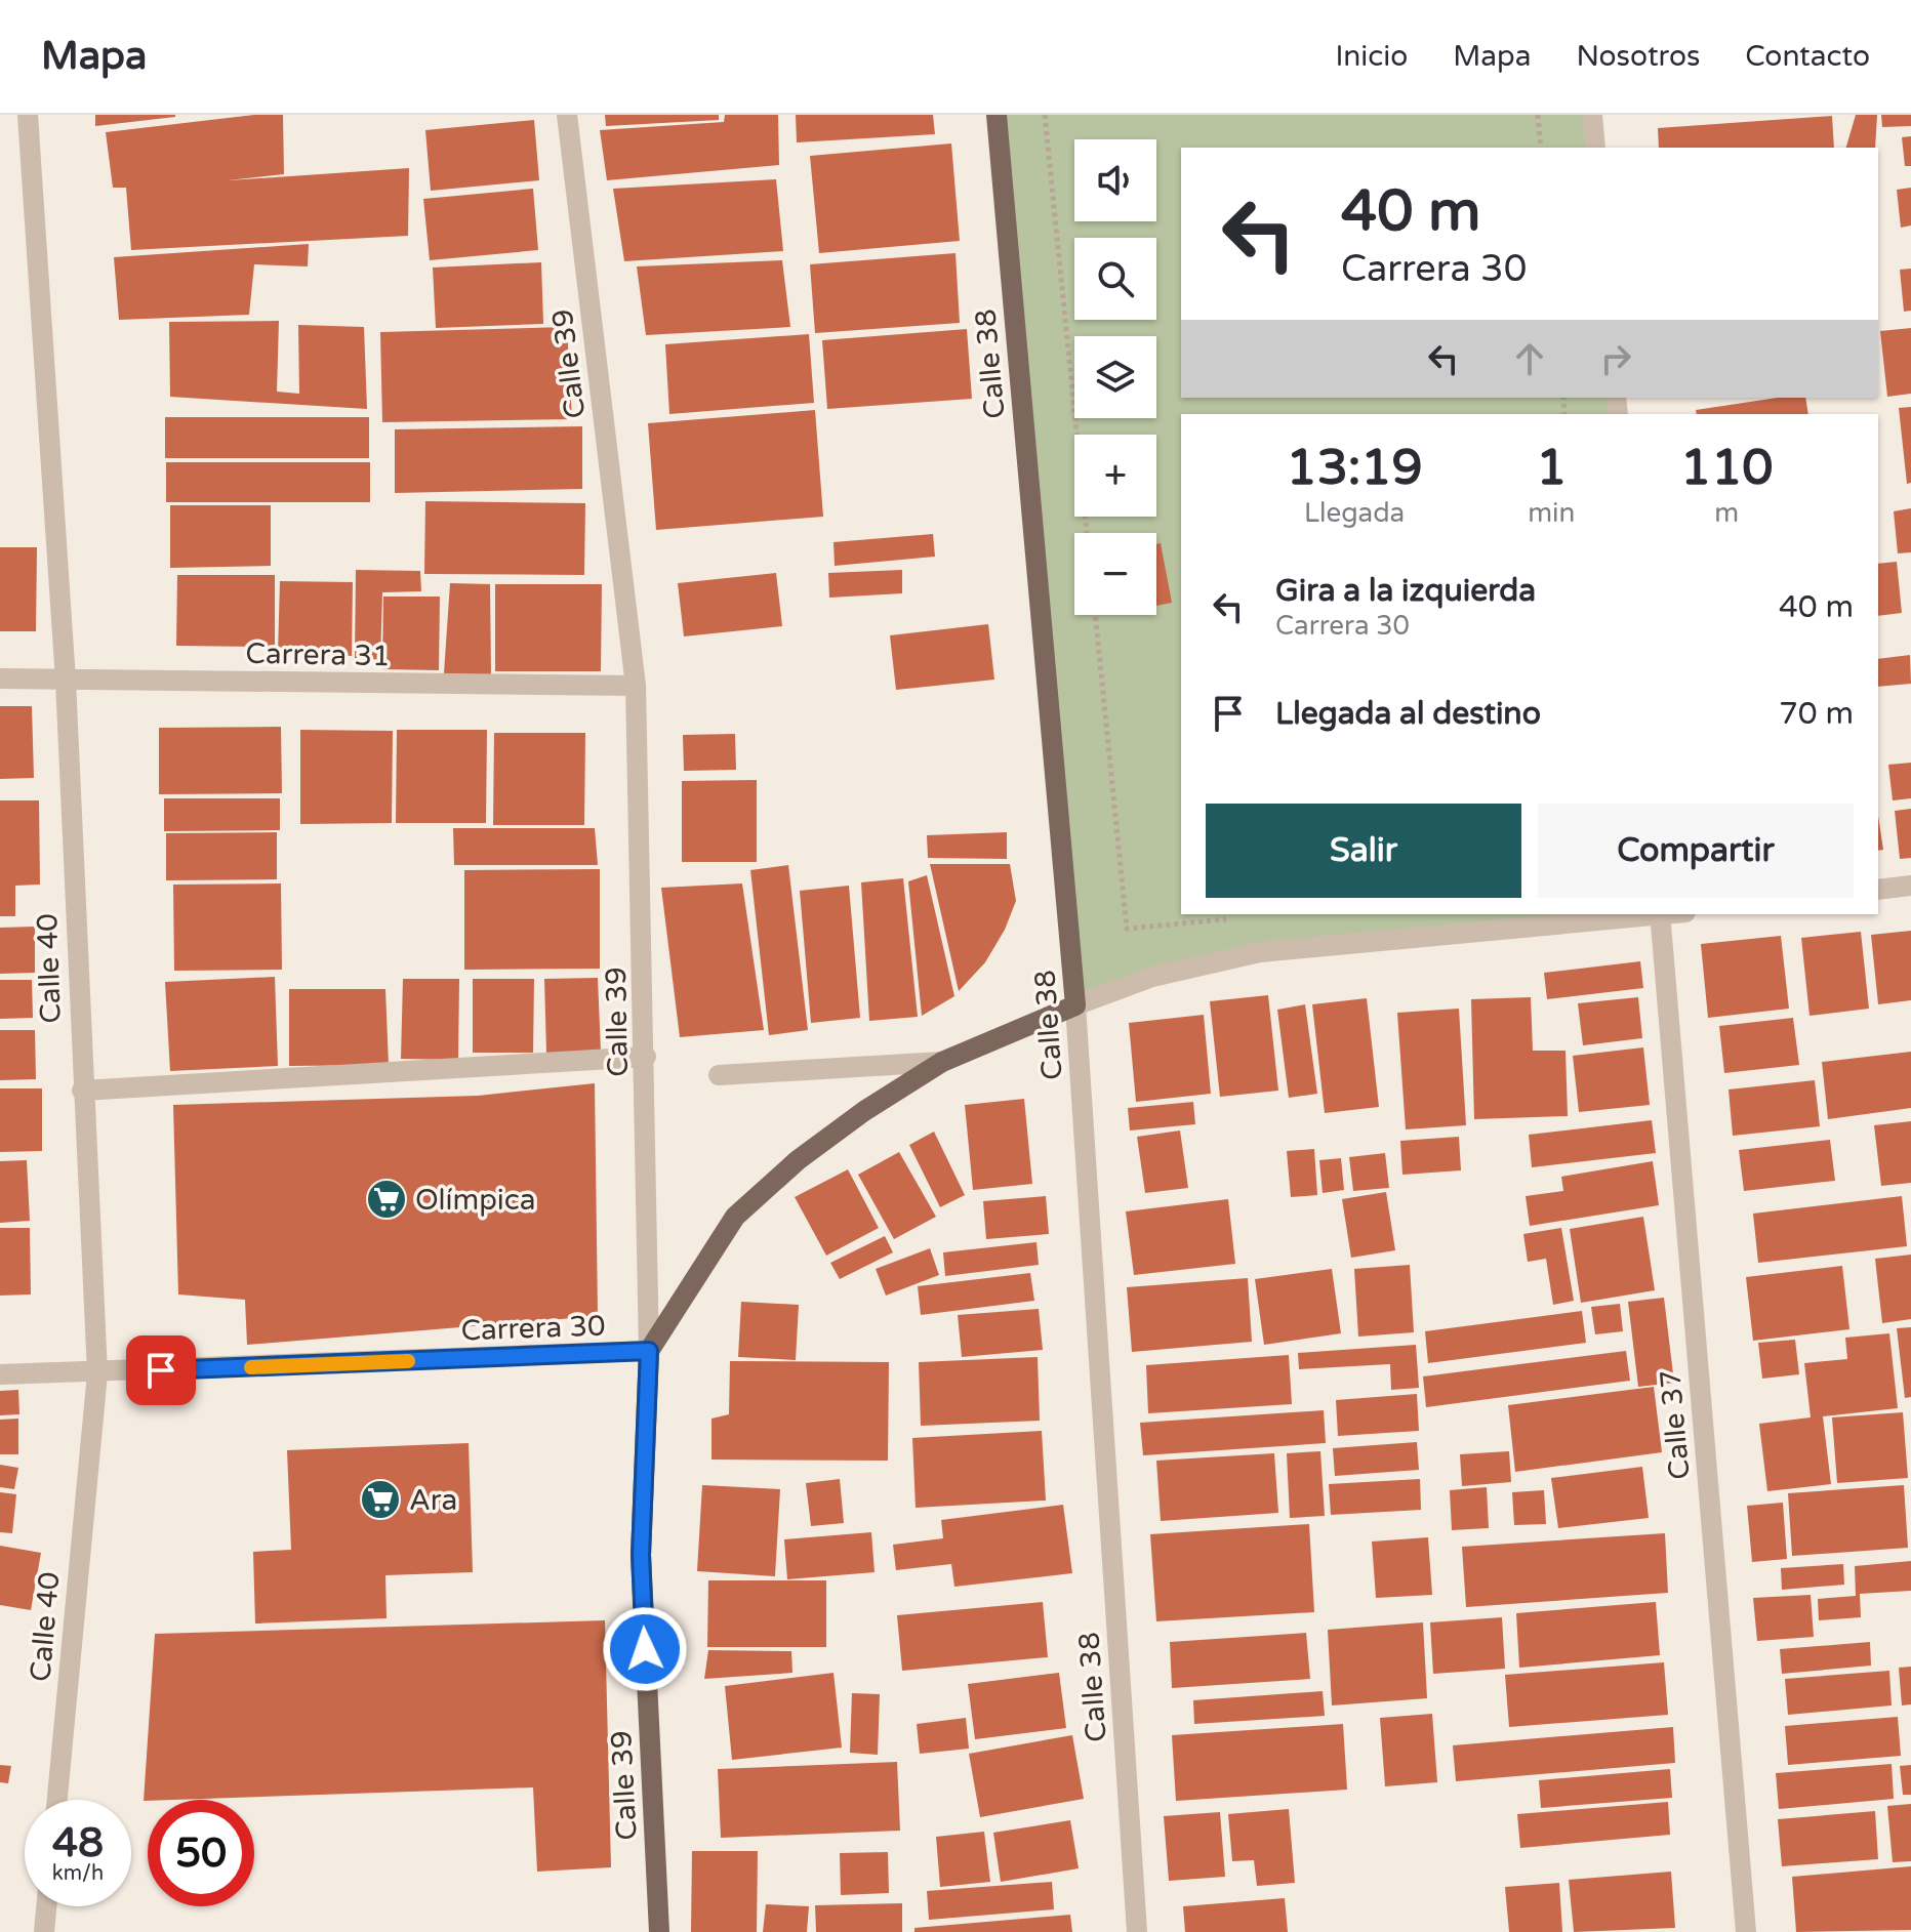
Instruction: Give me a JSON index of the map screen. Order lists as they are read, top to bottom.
{
  "streets": {
    "main road": ["Calle 39", "Calle 38"],
    "street": [
      "Carrera 31",
      "Calle 40",
      "Carrera 30",
      "Calle 37"
    ]
  },
  "crossings": [
    ["Calle 39", "Carrera 31"],
    ["Calle 39", "Carrera 30"],
    ["Carrera 31", "Calle 40"],
    ["Calle 40", "Carrera 30"]
  ],
  "places": {
    "supermarket": ["Olímpica", "Ara"]
  },
  "page": {
    "header": "Mapa",
    "nav": [
      "Inicio",
      "Mapa",
      "Nosotros",
      "Contacto"
    ],
    "map_buttons": ["+", "−"],
    "turn": ["40 m", "Carrera 30"],
    "eta": [
      "13:19",
      "Llegada",
      "1",
      "min",
      "110",
      "m"
    ],
    "list": [
      {
        "name": "Gira a la izquierda",
        "note": "Carrera 30",
        "value": "40 m"
      },
      {
        "name": "Llegada al destino",
        "value": "70 m"
      }
    ],
    "buttons": ["Salir", "Compartir"],
    "speed": "48 km/h",
    "limit": "50"
  }
}
